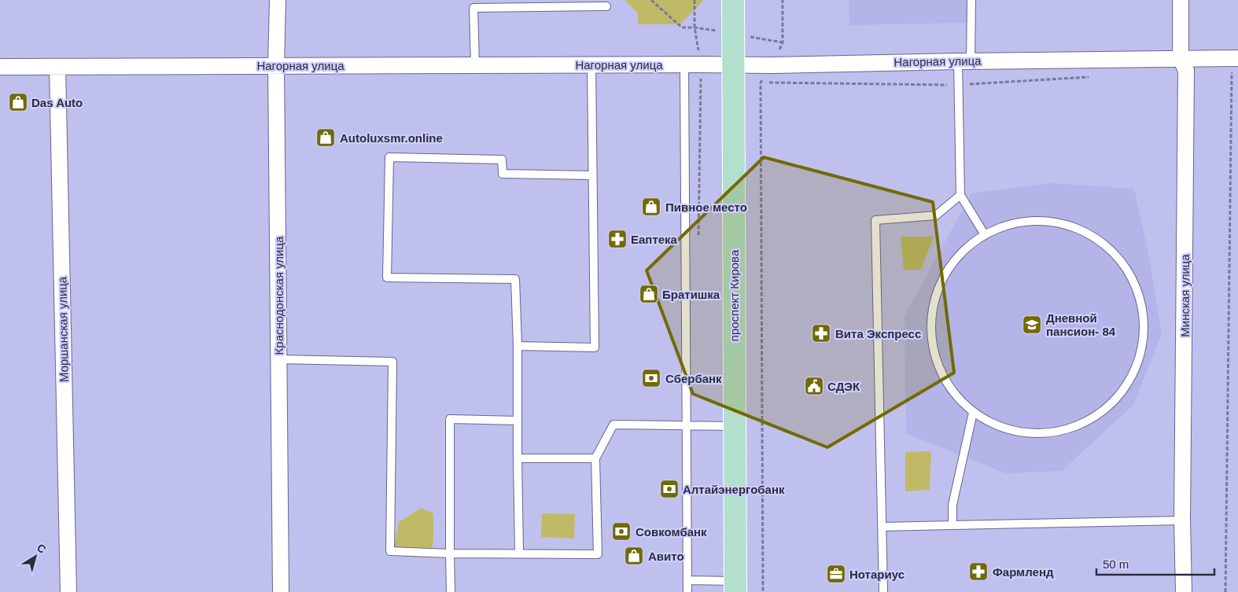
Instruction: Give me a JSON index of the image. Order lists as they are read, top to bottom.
{
  "streets": {
    "main road": ["проспект Кирова"],
    "street": [
      "Нагорная улица",
      "Краснодонская улица",
      "Минская улица",
      "Моршанская улица"
    ]
  },
  "crossings": [
    ["Нагорная улица", "Краснодонская улица"],
    ["Нагорная улица", "проспект Кирова"],
    ["Нагорная улица", "Минская улица"],
    ["Нагорная улица", "Моршанская улица"]
  ],
  "places": {
    "shop": [
      "Das Auto",
      "Autoluxsmr.online",
      "Пивное место",
      "Братишка",
      "Авито"
    ],
    "pharmacy": ["Еаптека", "Вита Экспресс", "Фармленд"],
    "school or university": ["Дневной пансион- 84"],
    "bank": ["Сбербанк", "Алтайэнергобанк", "Совкомбанк"],
    "public building": ["СДЭК"],
    "office": ["Нотариус"]
  },
  "scale_bar": "50 m",
  "north": "top right"
}
